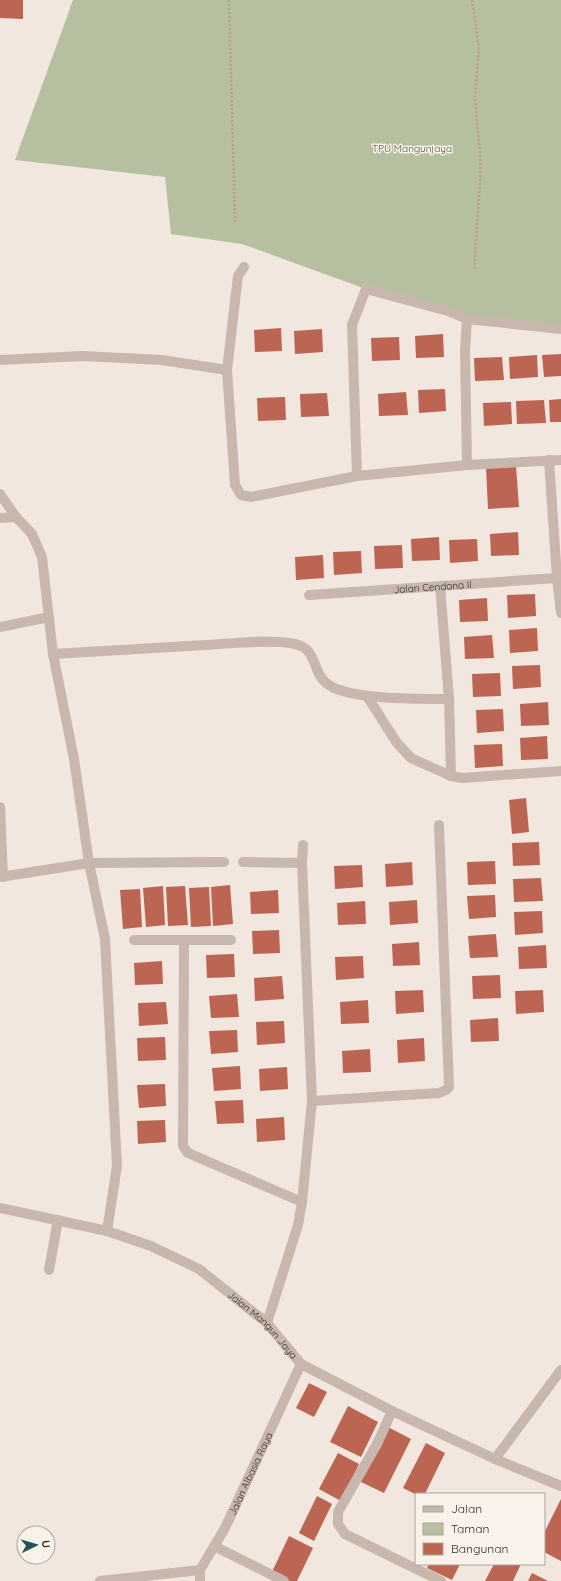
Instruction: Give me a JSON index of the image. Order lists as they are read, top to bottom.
{
  "streets": {
    "street": ["Jalan Cendana II", "Jalan Mangun Jaya", "Jalan Albasia Raya"]
  },
  "crossings": [
    ["Jalan Mangun Jaya", "Jalan Albasia Raya"]
  ],
  "parks": ["TPU Mangunjaya"],
  "legend": ["Jalan", "Taman", "Bangunan"],
  "north": "right"
}
